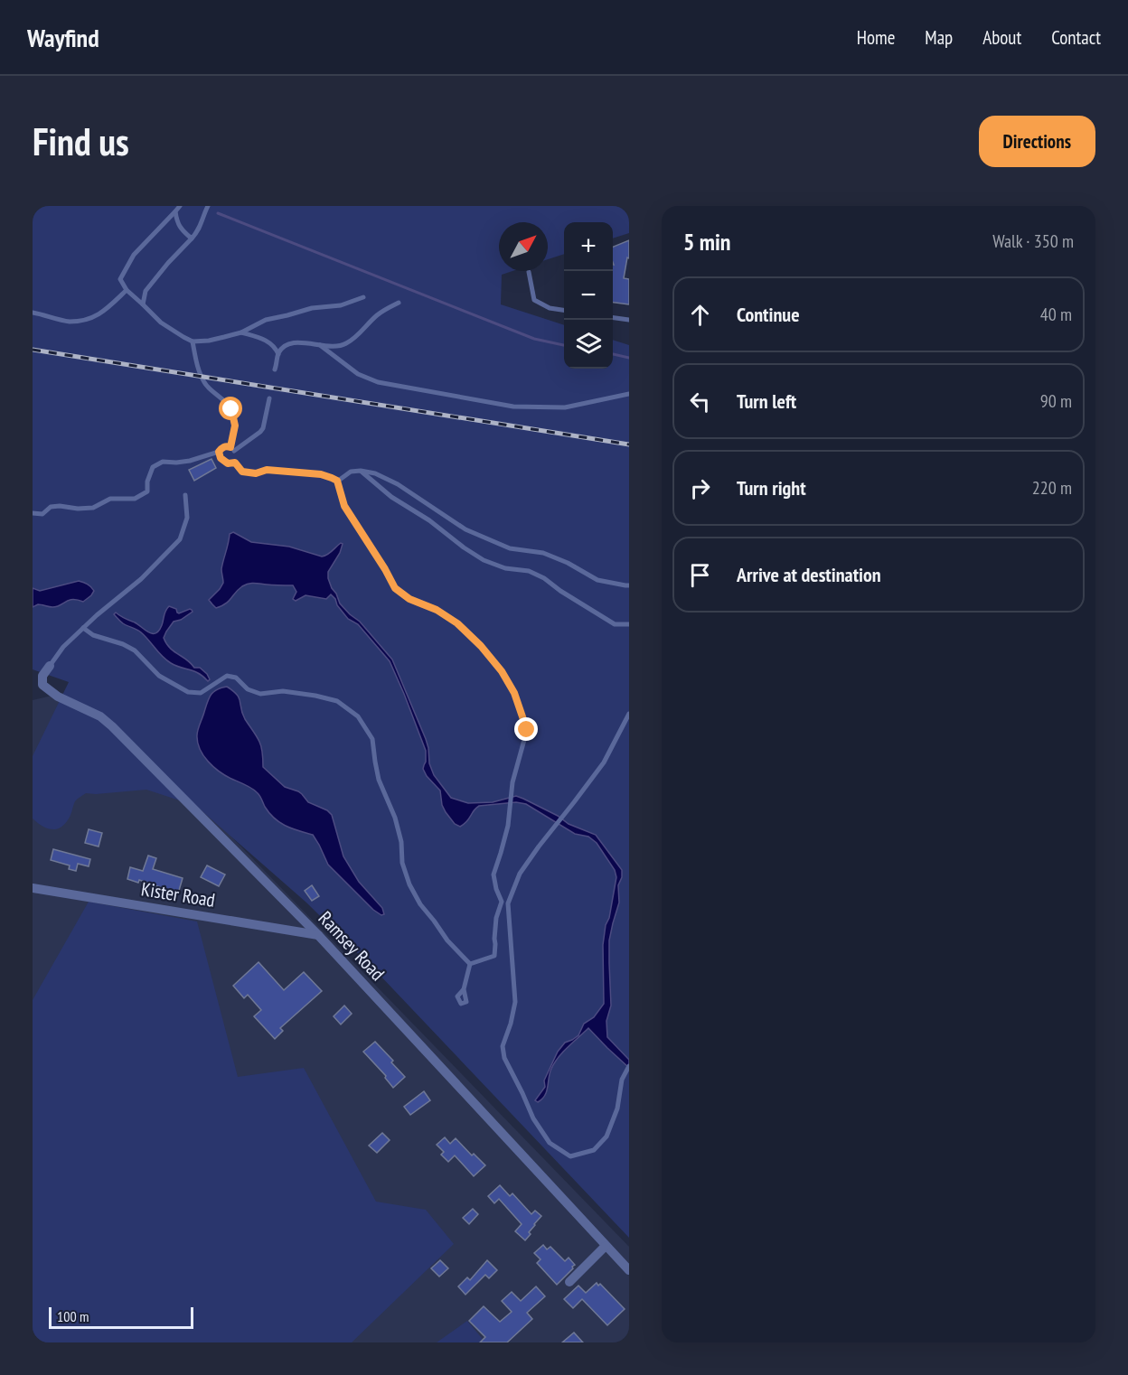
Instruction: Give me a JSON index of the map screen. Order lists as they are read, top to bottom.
{
  "streets": {
    "street": ["Kister Road", "Ramsey Road"]
  },
  "crossings": [
    ["Kister Road", "Ramsey Road"]
  ],
  "scale_bar": "100 m",
  "north": "top right",
  "page": {
    "header": "Wayfind",
    "nav": [
      "Home",
      "Map",
      "About",
      "Contact"
    ],
    "buttons": "Directions",
    "title": "Find us",
    "heading": ["5 min", "Walk · 350 m"],
    "map_buttons": ["+", "−"],
    "list": [
      ["Continue", "40 m"],
      ["Turn left", "90 m"],
      ["Turn right", "220 m"],
      "Arrive at destination"
    ],
    "scale": "100 m"
  }
}
